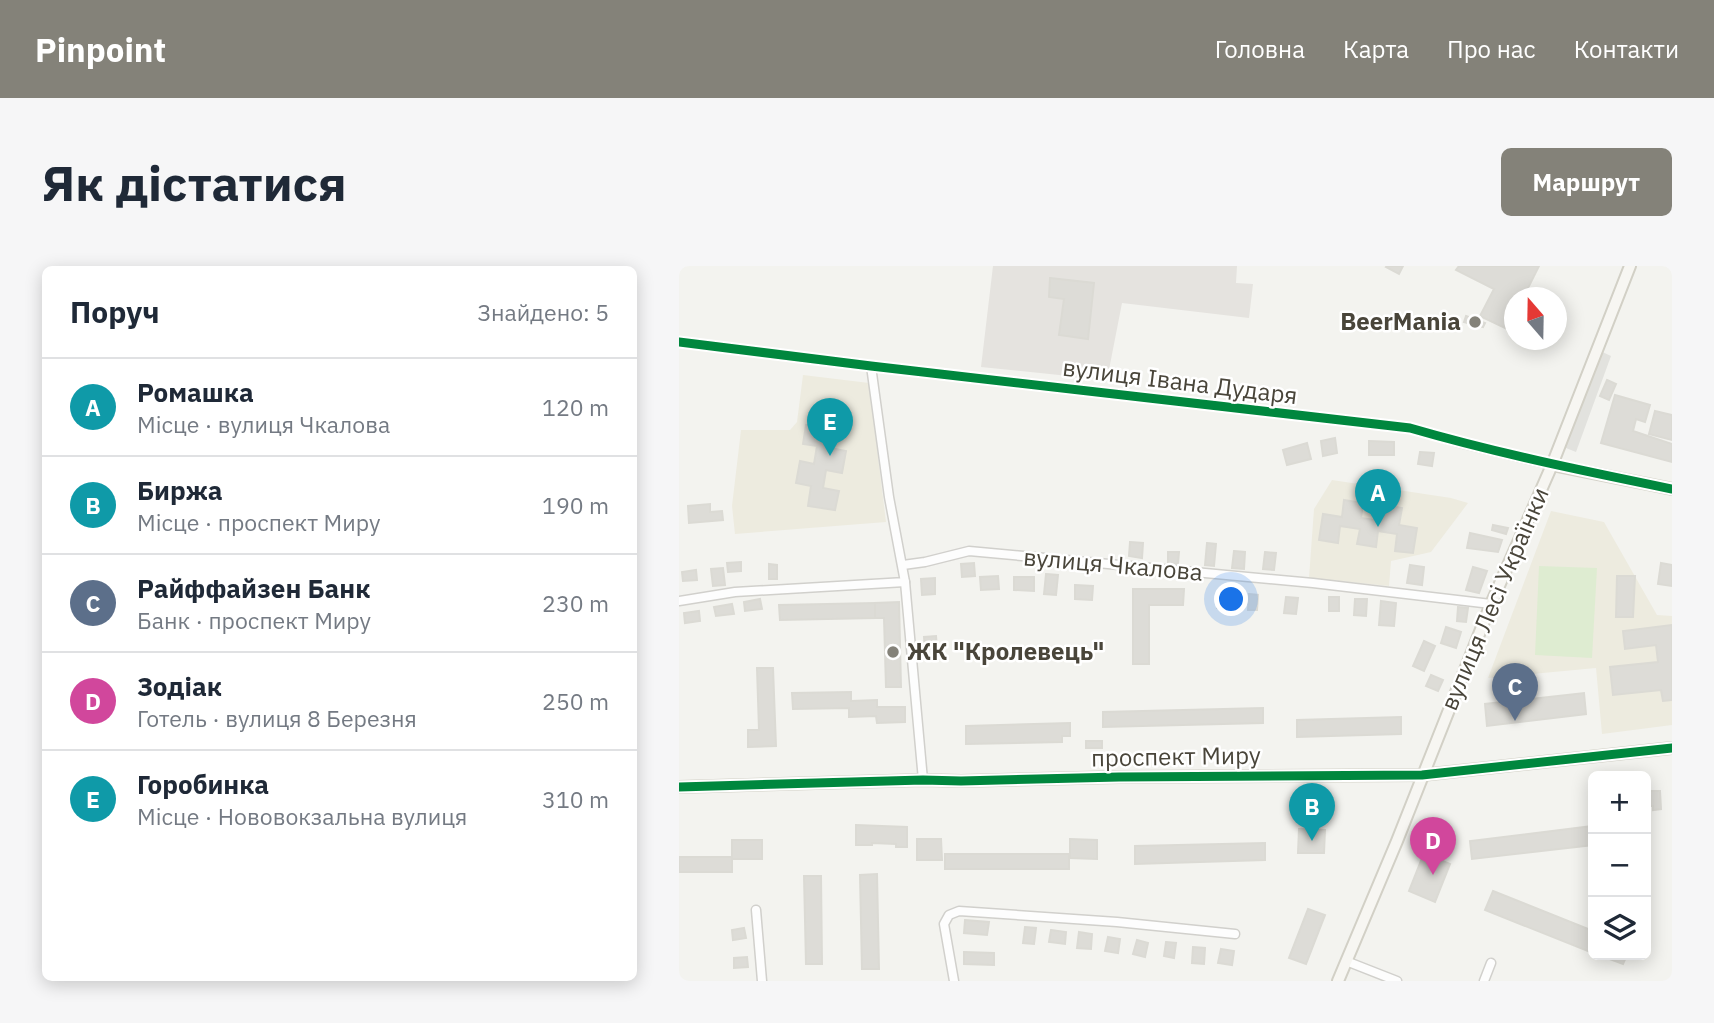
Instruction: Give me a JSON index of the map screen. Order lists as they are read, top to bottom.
{
  "streets": {
    "street": [
      "вулиця Івана Дударя",
      "вулиця Чкалова",
      "вулиця Лесі Українки",
      "проспект Миру"
    ]
  },
  "crossings": [
    ["вулиця Івана Дударя", "вулиця Лесі Українки"],
    ["вулиця Чкалова", "вулиця Лесі Українки"],
    ["вулиця Лесі Українки", "проспект Миру"]
  ],
  "places": ["BeerMania", "ЖК \"Кролевець\""],
  "north": "top",
  "page": {
    "header": "Pinpoint",
    "nav": [
      "Головна",
      "Карта",
      "Про нас",
      "Контакти"
    ],
    "buttons": "Маршрут",
    "title": "Як дістатися",
    "heading": ["Поруч", "Знайдено: 5"],
    "list": [
      {
        "mark": "A",
        "name": "Ромашка",
        "note": "Місце · вулиця Чкалова",
        "value": "120 m"
      },
      {
        "mark": "B",
        "name": "Биржа",
        "note": "Місце · проспект Миру",
        "value": "190 m"
      },
      {
        "mark": "C",
        "name": "Райффайзен Банк",
        "note": "Банк · проспект Миру",
        "value": "230 m"
      },
      {
        "mark": "D",
        "name": "Зодіак",
        "note": "Готель · вулиця 8 Березня",
        "value": "250 m"
      },
      {
        "mark": "E",
        "name": "Горобинка",
        "note": "Місце · Нововокзальна вулиця",
        "value": "310 m"
      }
    ],
    "pins": [
      "E",
      "A",
      "C",
      "B",
      "D"
    ],
    "map_buttons": ["+", "−"]
  }
}
